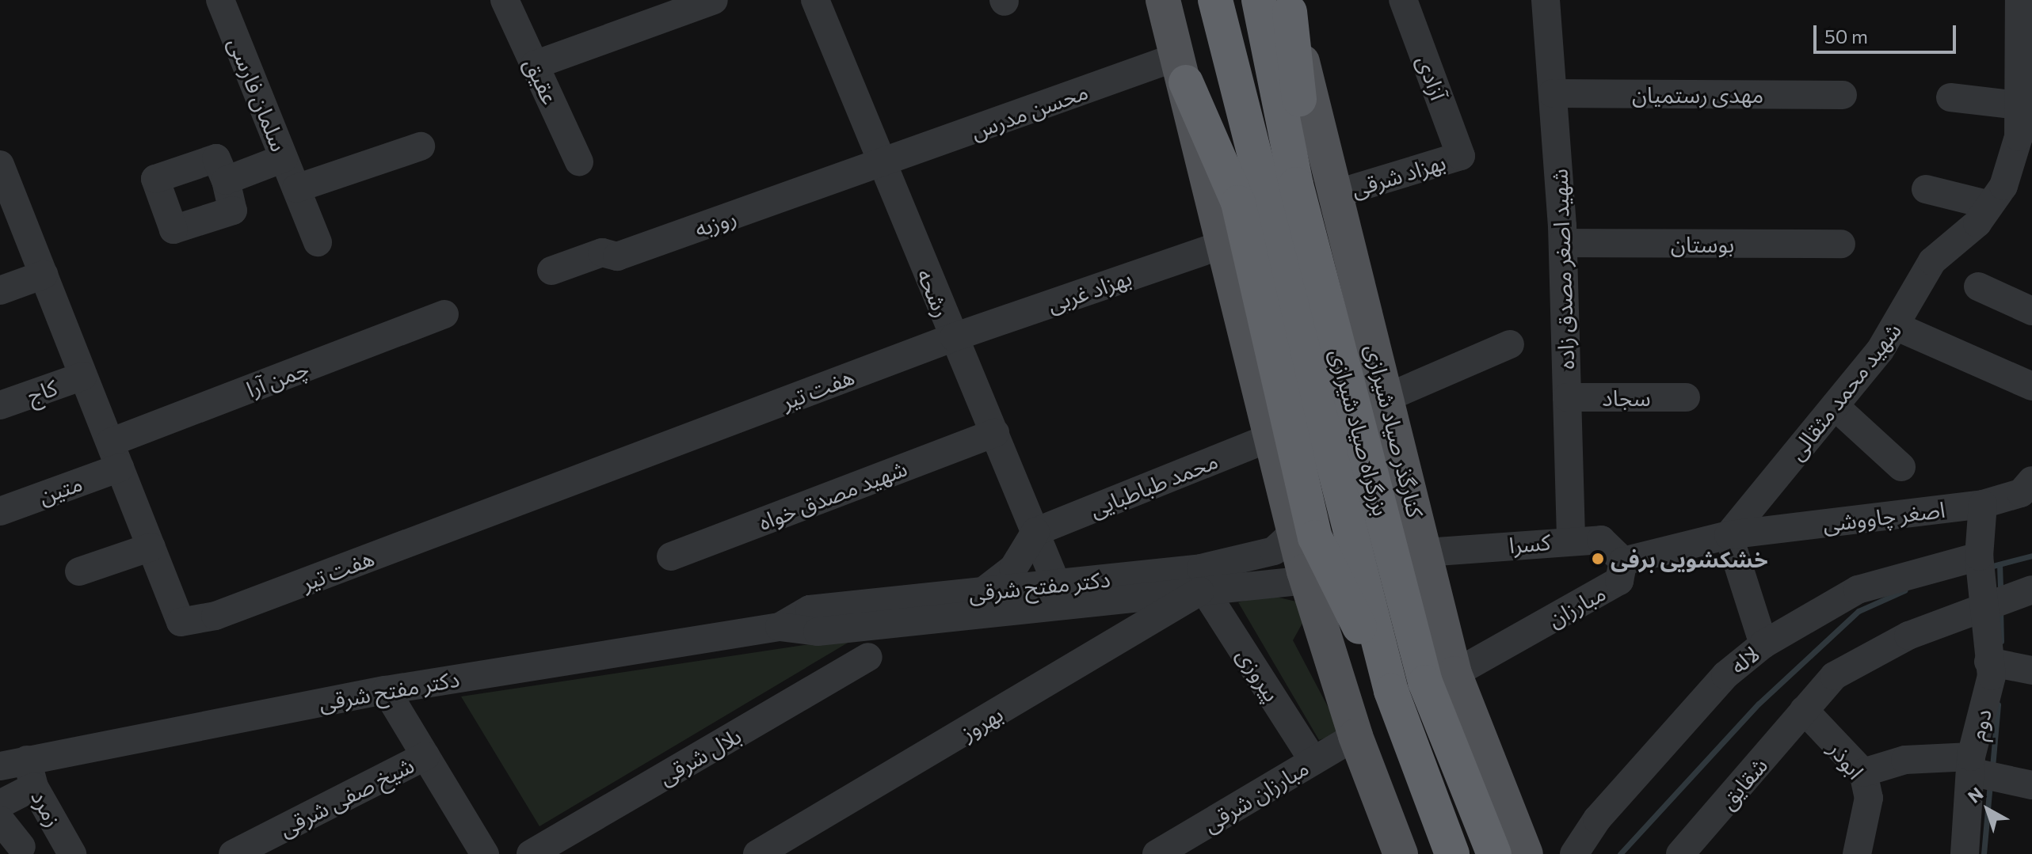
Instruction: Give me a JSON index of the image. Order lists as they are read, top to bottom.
{
  "streets": {
    "highway": ["بزرگراه صیاد شیرازی"],
    "main road": ["کنارگذر صیاد شیرازی"],
    "street": [
      "آزادی",
      "عقیق",
      "سلمان فارسی",
      "مهدی رستمیان",
      "محسن مدرس",
      "بهزاد شرقی",
      "روزبه",
      "بوستان",
      "شهید اصغر مصدق زاده",
      "بهزاد غربی",
      "رشحه",
      "چمن آرا",
      "هفت تیر",
      "کاج",
      "شهید محمد مثقالی",
      "سجاد",
      "محمد طباطبایی",
      "متین",
      "شهید مصدق خواه",
      "اصغر چاووشی",
      "کسرا",
      "دکتر مفتح شرقی",
      "مبارزان",
      "لاله",
      "پیروزی",
      "بهروز",
      "دوم",
      "بلال شرقی",
      "ابوذر",
      "شقایق",
      "مبارزان شرقی",
      "شیخ صفی شرقی",
      "زمرد"
    ]
  },
  "crossings": [
    ["آزادی", "بهزاد شرقی"],
    ["مهدی رستمیان", "شهید اصغر مصدق زاده"],
    ["محسن مدرس", "روزبه"],
    ["محسن مدرس", "رشحه"],
    ["بهزاد شرقی", "کنارگذر صیاد شیرازی"],
    ["روزبه", "رشحه"],
    ["بوستان", "شهید اصغر مصدق زاده"],
    ["شهید اصغر مصدق زاده", "سجاد"],
    ["شهید اصغر مصدق زاده", "کسرا"],
    ["بهزاد غربی", "رشحه"],
    ["بهزاد غربی", "هفت تیر"],
    ["رشحه", "هفت تیر"],
    ["رشحه", "محمد طباطبایی"],
    ["رشحه", "شهید مصدق خواه"],
    ["رشحه", "دکتر مفتح شرقی"],
    ["چمن آرا", "هفت تیر"],
    ["چمن آرا", "متین"],
    ["هفت تیر", "کاج"],
    ["هفت تیر", "متین"],
    ["شهید محمد مثقالی", "اصغر چاووشی"],
    ["شهید محمد مثقالی", "مبارزان"],
    ["کنارگذر صیاد شیرازی", "کسرا"],
    ["کنارگذر صیاد شیرازی", "مبارزان"],
    ["اصغر چاووشی", "مبارزان"],
    ["اصغر چاووشی", "دوم"],
    ["کسرا", "مبارزان"],
    ["دکتر مفتح شرقی", "پیروزی"],
    ["دکتر مفتح شرقی", "بهروز"],
    ["دکتر مفتح شرقی", "زمرد"],
    ["لاله", "دوم"],
    ["پیروزی", "بهروز"],
    ["پیروزی", "مبارزان شرقی"],
    ["ابوذر", "شقایق"]
  ],
  "places": ["خشکشویی برفی"],
  "scale_bar": "50 m",
  "north": "top left"
}
